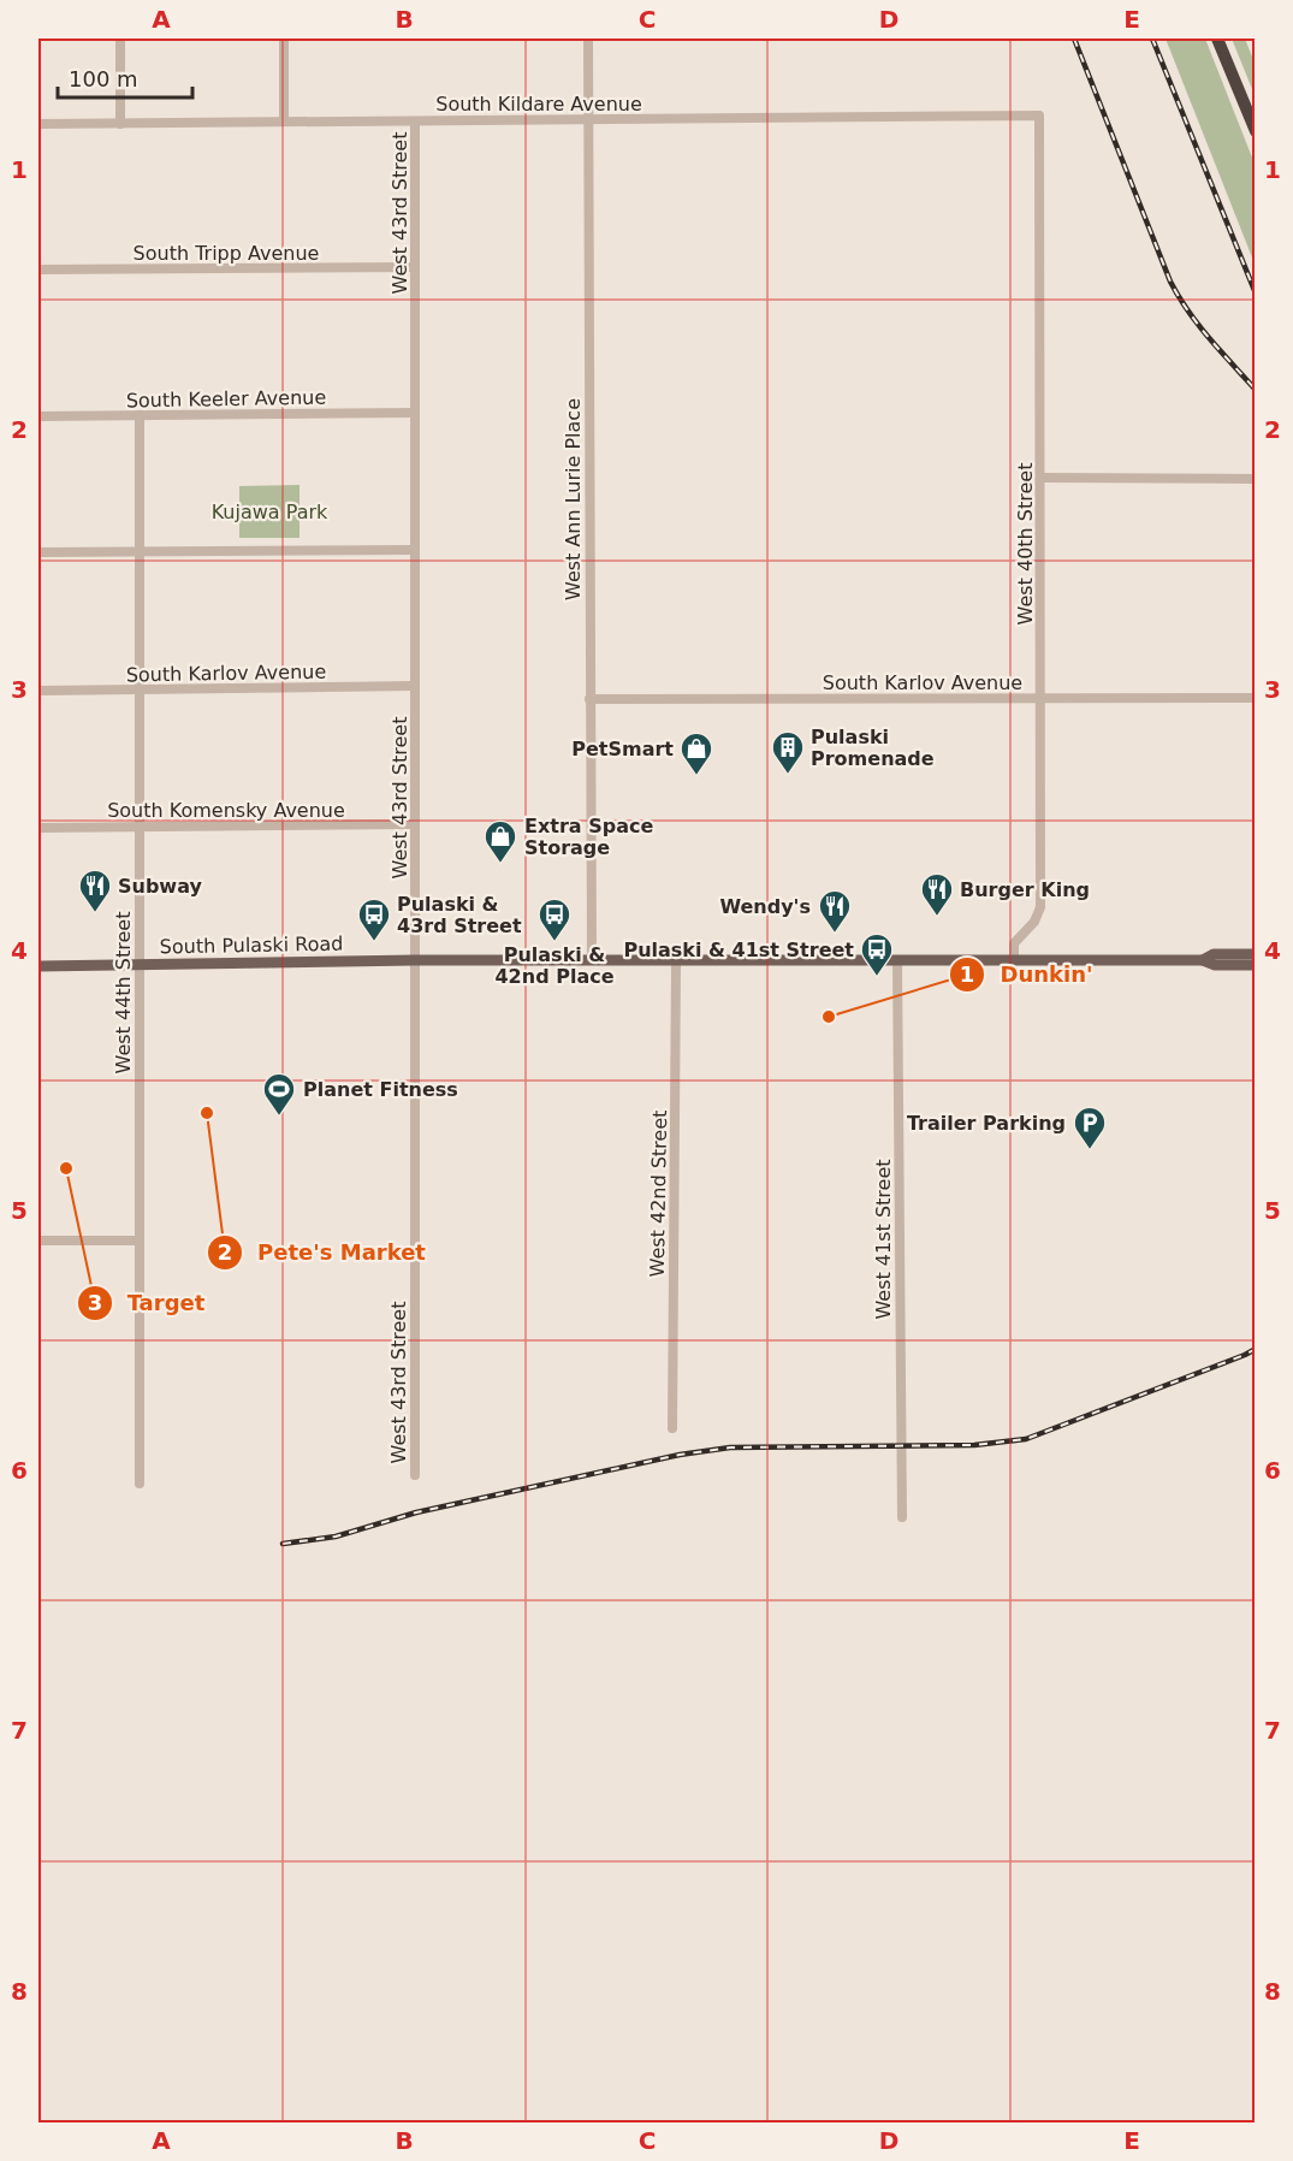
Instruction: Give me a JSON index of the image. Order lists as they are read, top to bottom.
{
  "streets": {
    "main road": ["South Pulaski Road"],
    "street": [
      "South Kildare Avenue",
      "West 43rd Street",
      "South Tripp Avenue",
      "South Keeler Avenue",
      "West Ann Lurie Place",
      "West 40th Street",
      "South Karlov Avenue",
      "South Komensky Avenue",
      "West 44th Street",
      "West 42nd Street",
      "West 41st Street"
    ]
  },
  "crossings": [
    ["South Kildare Avenue", "West 43rd Street"],
    ["South Kildare Avenue", "West Ann Lurie Place"],
    ["South Kildare Avenue", "West 40th Street"],
    ["West 43rd Street", "South Tripp Avenue"],
    ["West 43rd Street", "South Keeler Avenue"],
    ["West 43rd Street", "South Karlov Avenue"],
    ["West 43rd Street", "South Komensky Avenue"],
    ["West 43rd Street", "South Pulaski Road"],
    ["South Keeler Avenue", "West 44th Street"],
    ["West Ann Lurie Place", "South Karlov Avenue"],
    ["West Ann Lurie Place", "South Pulaski Road"],
    ["West 40th Street", "South Karlov Avenue"],
    ["West 40th Street", "South Pulaski Road"],
    ["South Karlov Avenue", "West 44th Street"],
    ["South Komensky Avenue", "West 44th Street"],
    ["South Pulaski Road", "West 44th Street"],
    ["South Pulaski Road", "West 42nd Street"],
    ["South Pulaski Road", "West 41st Street"]
  ],
  "parks": ["Kujawa Park"],
  "places": {
    "building": ["Pulaski Promenade"],
    "shop": ["PetSmart", "Extra Space Storage"],
    "restaurant": ["Subway", "Burger King", "Wendy's"],
    "bus stop": ["Pulaski & 43rd Street", "Pulaski & 42nd Place", "Pulaski & 41st Street"],
    "other": ["Dunkin'", "Pete's Market", "Target"],
    "sports": ["Planet Fitness"],
    "parking": ["Trailer Parking"]
  },
  "scale_bar": "100 m",
  "grid": {
    "columns": [
      "A",
      "B",
      "C",
      "D",
      "E"
    ],
    "rows": [
      "1",
      "2",
      "3",
      "4",
      "5",
      "6",
      "7",
      "8"
    ]
  }
}
